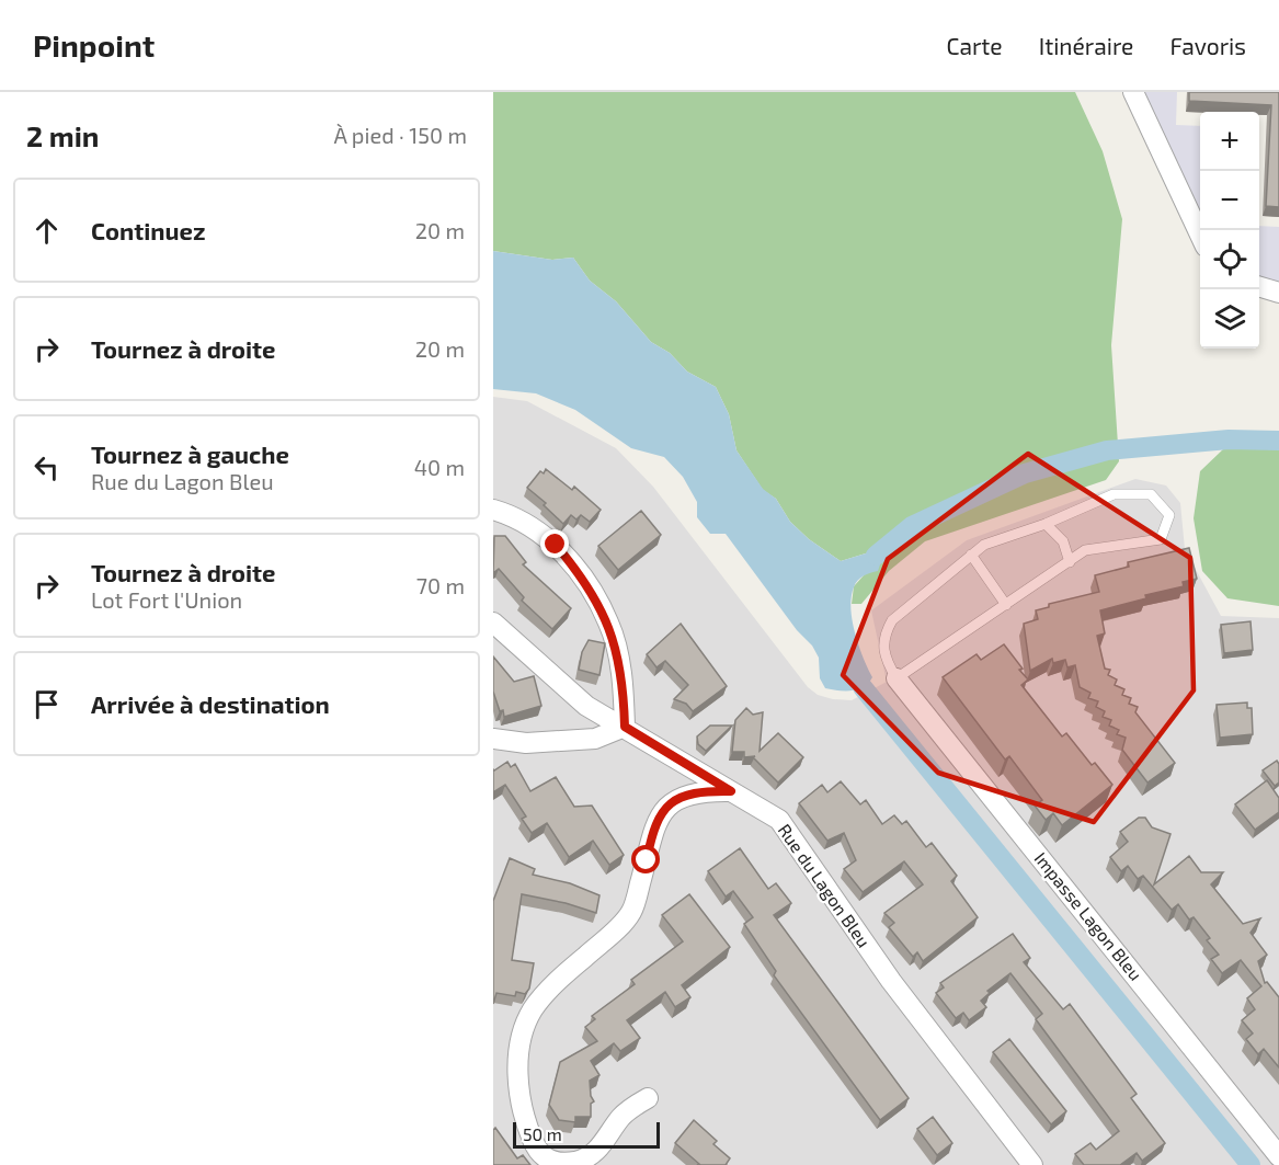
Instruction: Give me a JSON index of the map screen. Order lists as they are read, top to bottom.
{
  "streets": {
    "street": ["Rue du Lagon Bleu", "Impasse Lagon Bleu"]
  },
  "scale_bar": "50 m",
  "page": {
    "header": "Pinpoint",
    "nav": ["Carte", "Itinéraire", "Favoris"],
    "heading": ["2 min", "À pied · 150 m"],
    "map_buttons": ["+", "−"],
    "list": [
      ["Continuez", "20 m"],
      ["Tournez à droite", "20 m"],
      ["Tournez à gauche", "Rue du Lagon Bleu", "40 m"],
      ["Tournez à droite", "Lot Fort l'Union", "70 m"],
      "Arrivée à destination"
    ],
    "scale": "50 m"
  }
}
